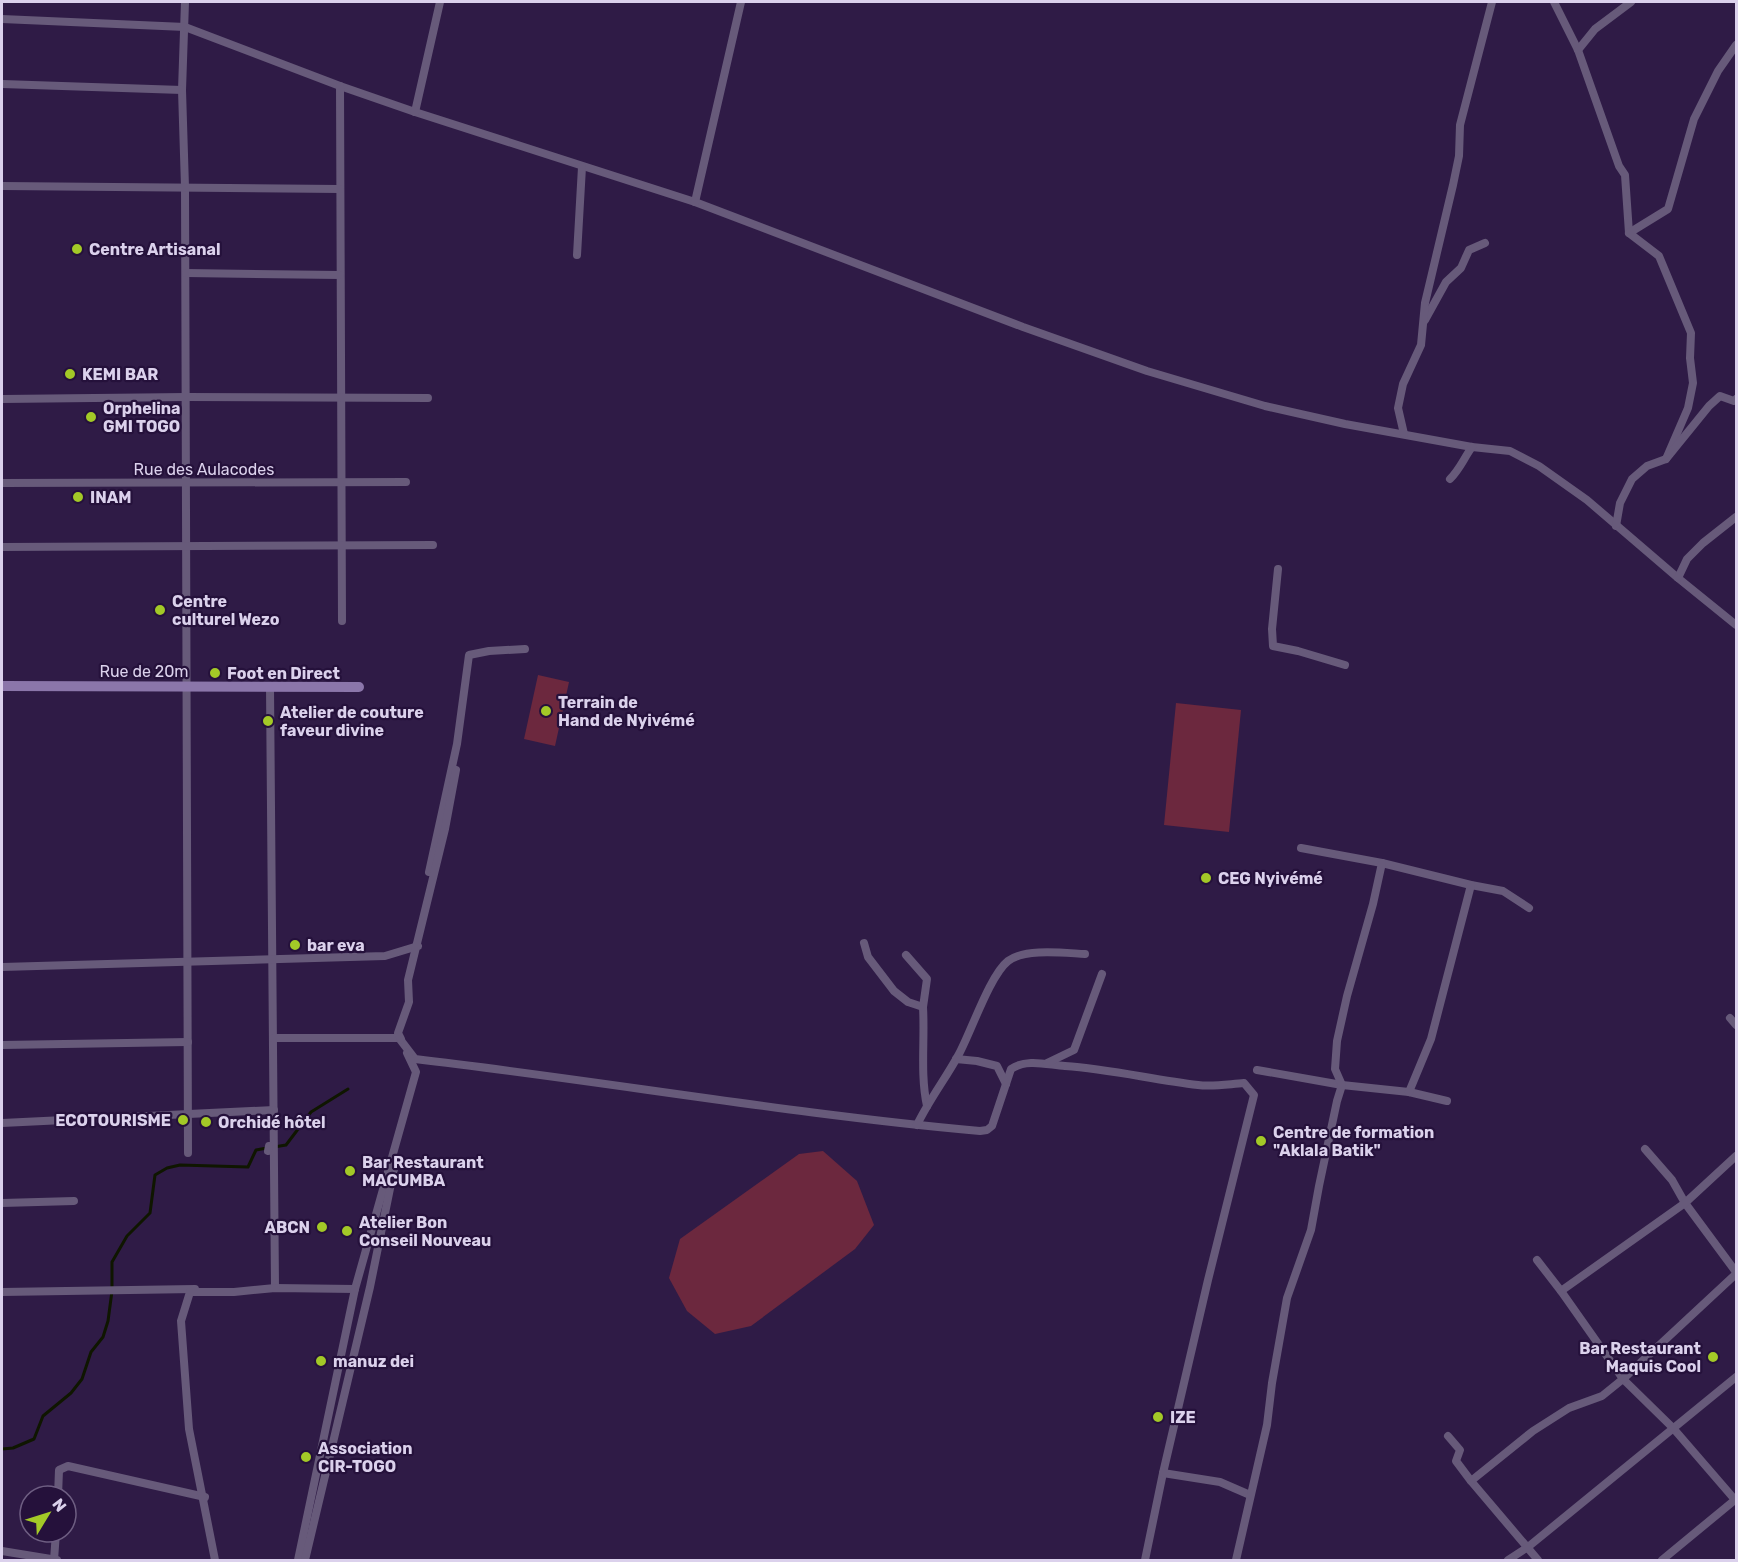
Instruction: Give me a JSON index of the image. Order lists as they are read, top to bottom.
{
  "streets": {
    "street": ["Rue des Aulacodes", "Rue de 20m"]
  },
  "places": [
    "Centre Artisanal",
    "KEMI BAR",
    "Orphelina GMI TOGO",
    "INAM",
    "Centre culturel Wezo",
    "Foot en Direct",
    "Terrain de Hand de Nyivémé",
    "Atelier de couture faveur divine",
    "CEG Nyivémé",
    "bar eva",
    "ECOTOURISME",
    "Orchidé hôtel",
    "Centre de formation \"Aklala Batik\"",
    "Bar Restaurant MACUMBA",
    "ABCN",
    "Atelier Bon Conseil Nouveau",
    "Bar Restaurant Maquis Cool",
    "manuz dei",
    "IZE",
    "Association CIR-TOGO"
  ],
  "north": "top right"
}
